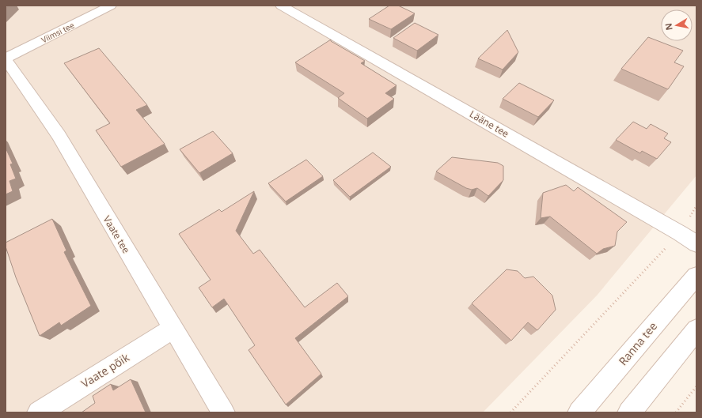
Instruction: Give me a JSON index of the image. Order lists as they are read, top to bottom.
{
  "streets": {
    "street": [
      "Viimsi tee",
      "Lääne tee",
      "Vaate tee",
      "Ranna tee",
      "Vaate põik"
    ]
  },
  "crossings": [
    ["Viimsi tee", "Vaate tee"],
    ["Vaate tee", "Vaate põik"]
  ],
  "north": "left"
}
